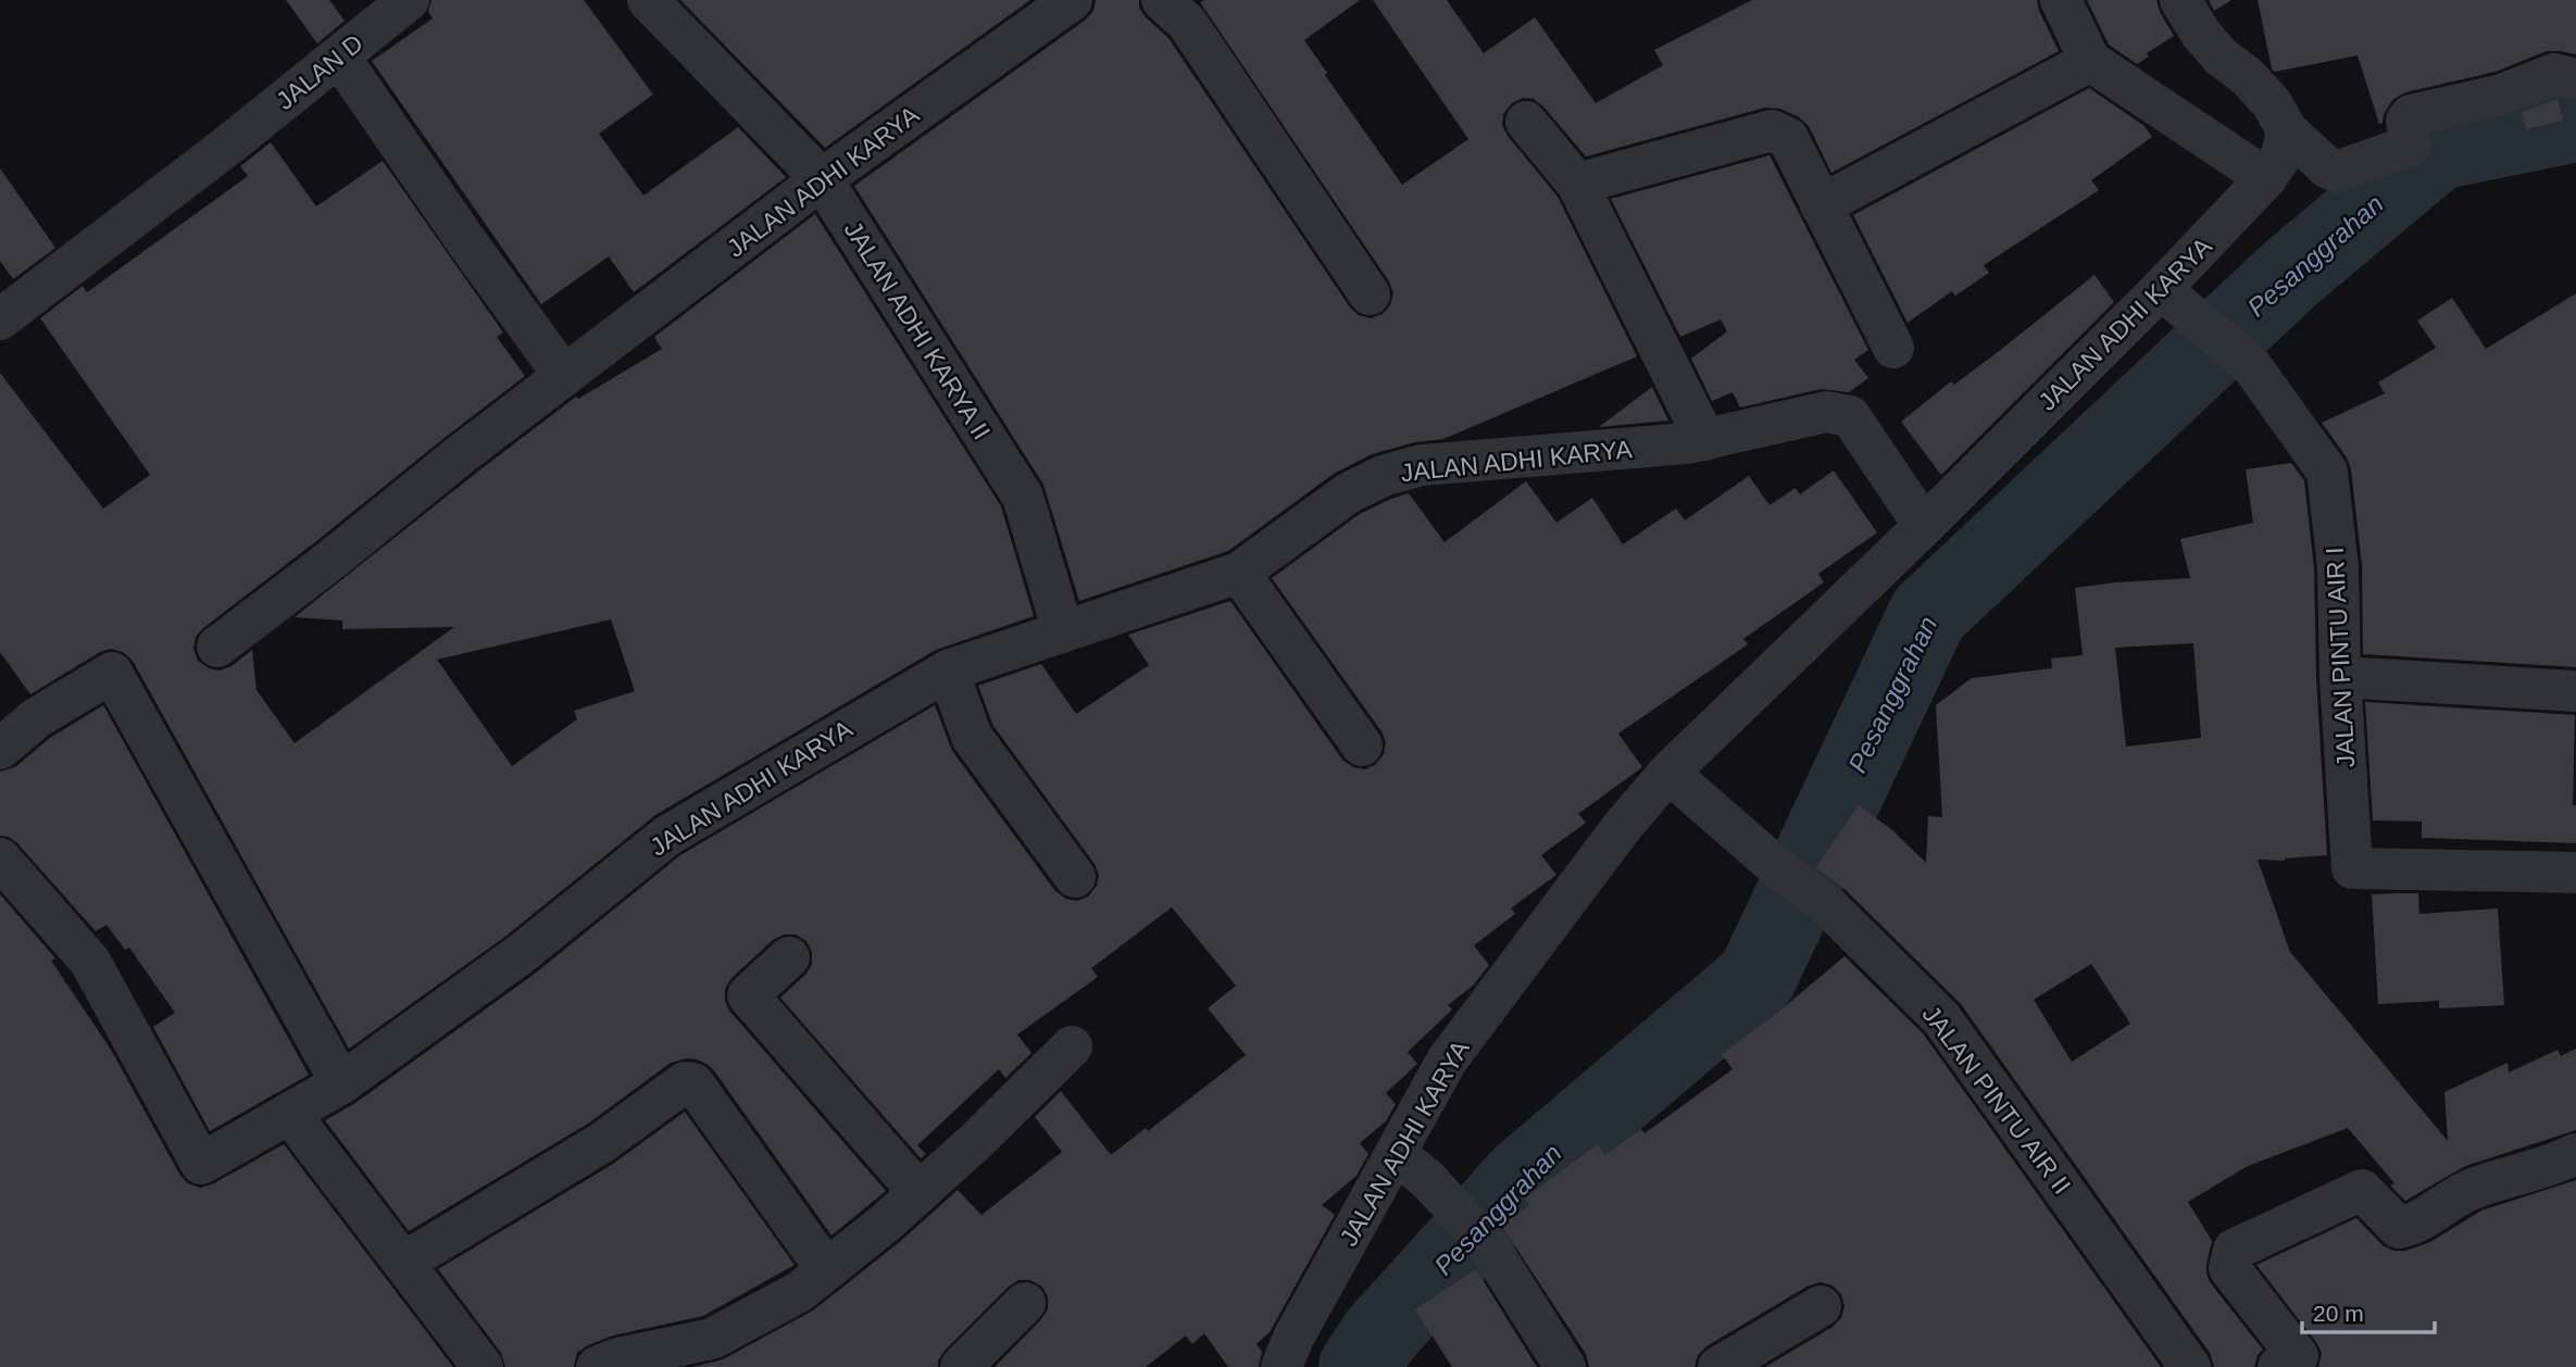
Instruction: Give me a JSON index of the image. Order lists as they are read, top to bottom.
{
  "streets": {
    "street": [
      "JALAN D",
      "JALAN ADHI KARYA",
      "JALAN ADHI KARYA II",
      "JALAN PINTU AIR I",
      "JALAN PINTU AIR II"
    ]
  },
  "crossings": [
    ["JALAN ADHI KARYA", "JALAN ADHI KARYA II"],
    ["JALAN ADHI KARYA", "JALAN PINTU AIR I"],
    ["JALAN ADHI KARYA", "JALAN PINTU AIR II"]
  ],
  "water": ["Pesanggrahan"],
  "scale_bar": "20 m"
}
